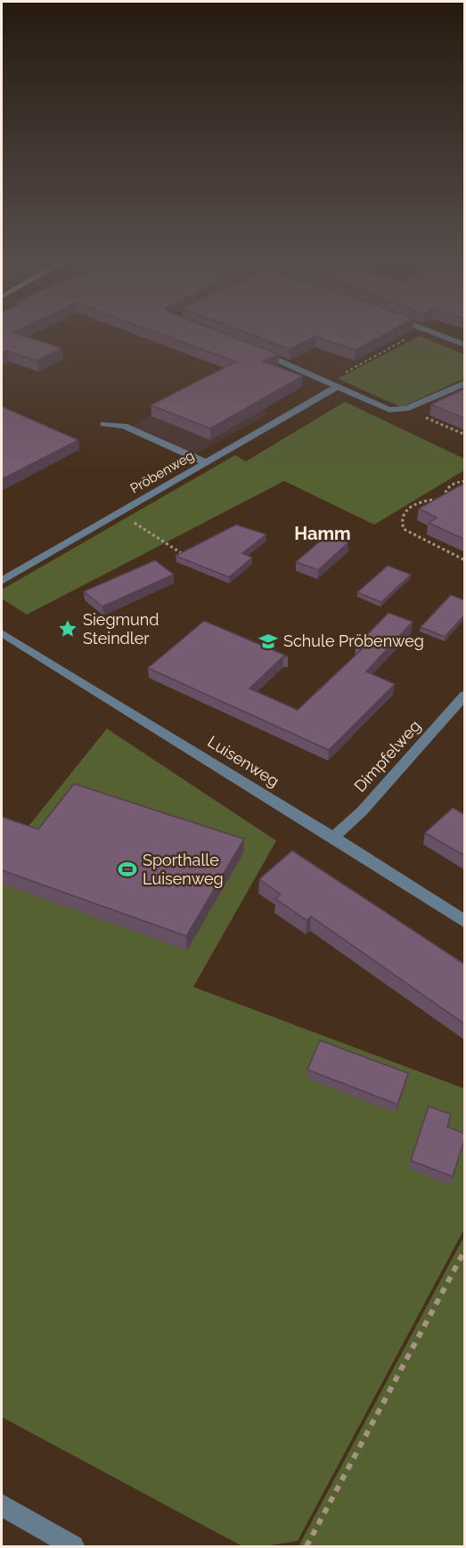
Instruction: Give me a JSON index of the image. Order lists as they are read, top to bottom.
{
  "streets": {
    "street": ["Pröbenweg", "Dimpfelweg", "Luisenweg"]
  },
  "crossings": [
    ["Dimpfelweg", "Luisenweg"]
  ],
  "districts": ["Hamm"],
  "places": {
    "place": ["Siegmund Steindler"],
    "school or university": ["Schule Pröbenweg"],
    "sports": ["Sporthalle Luisenweg"]
  }
}
